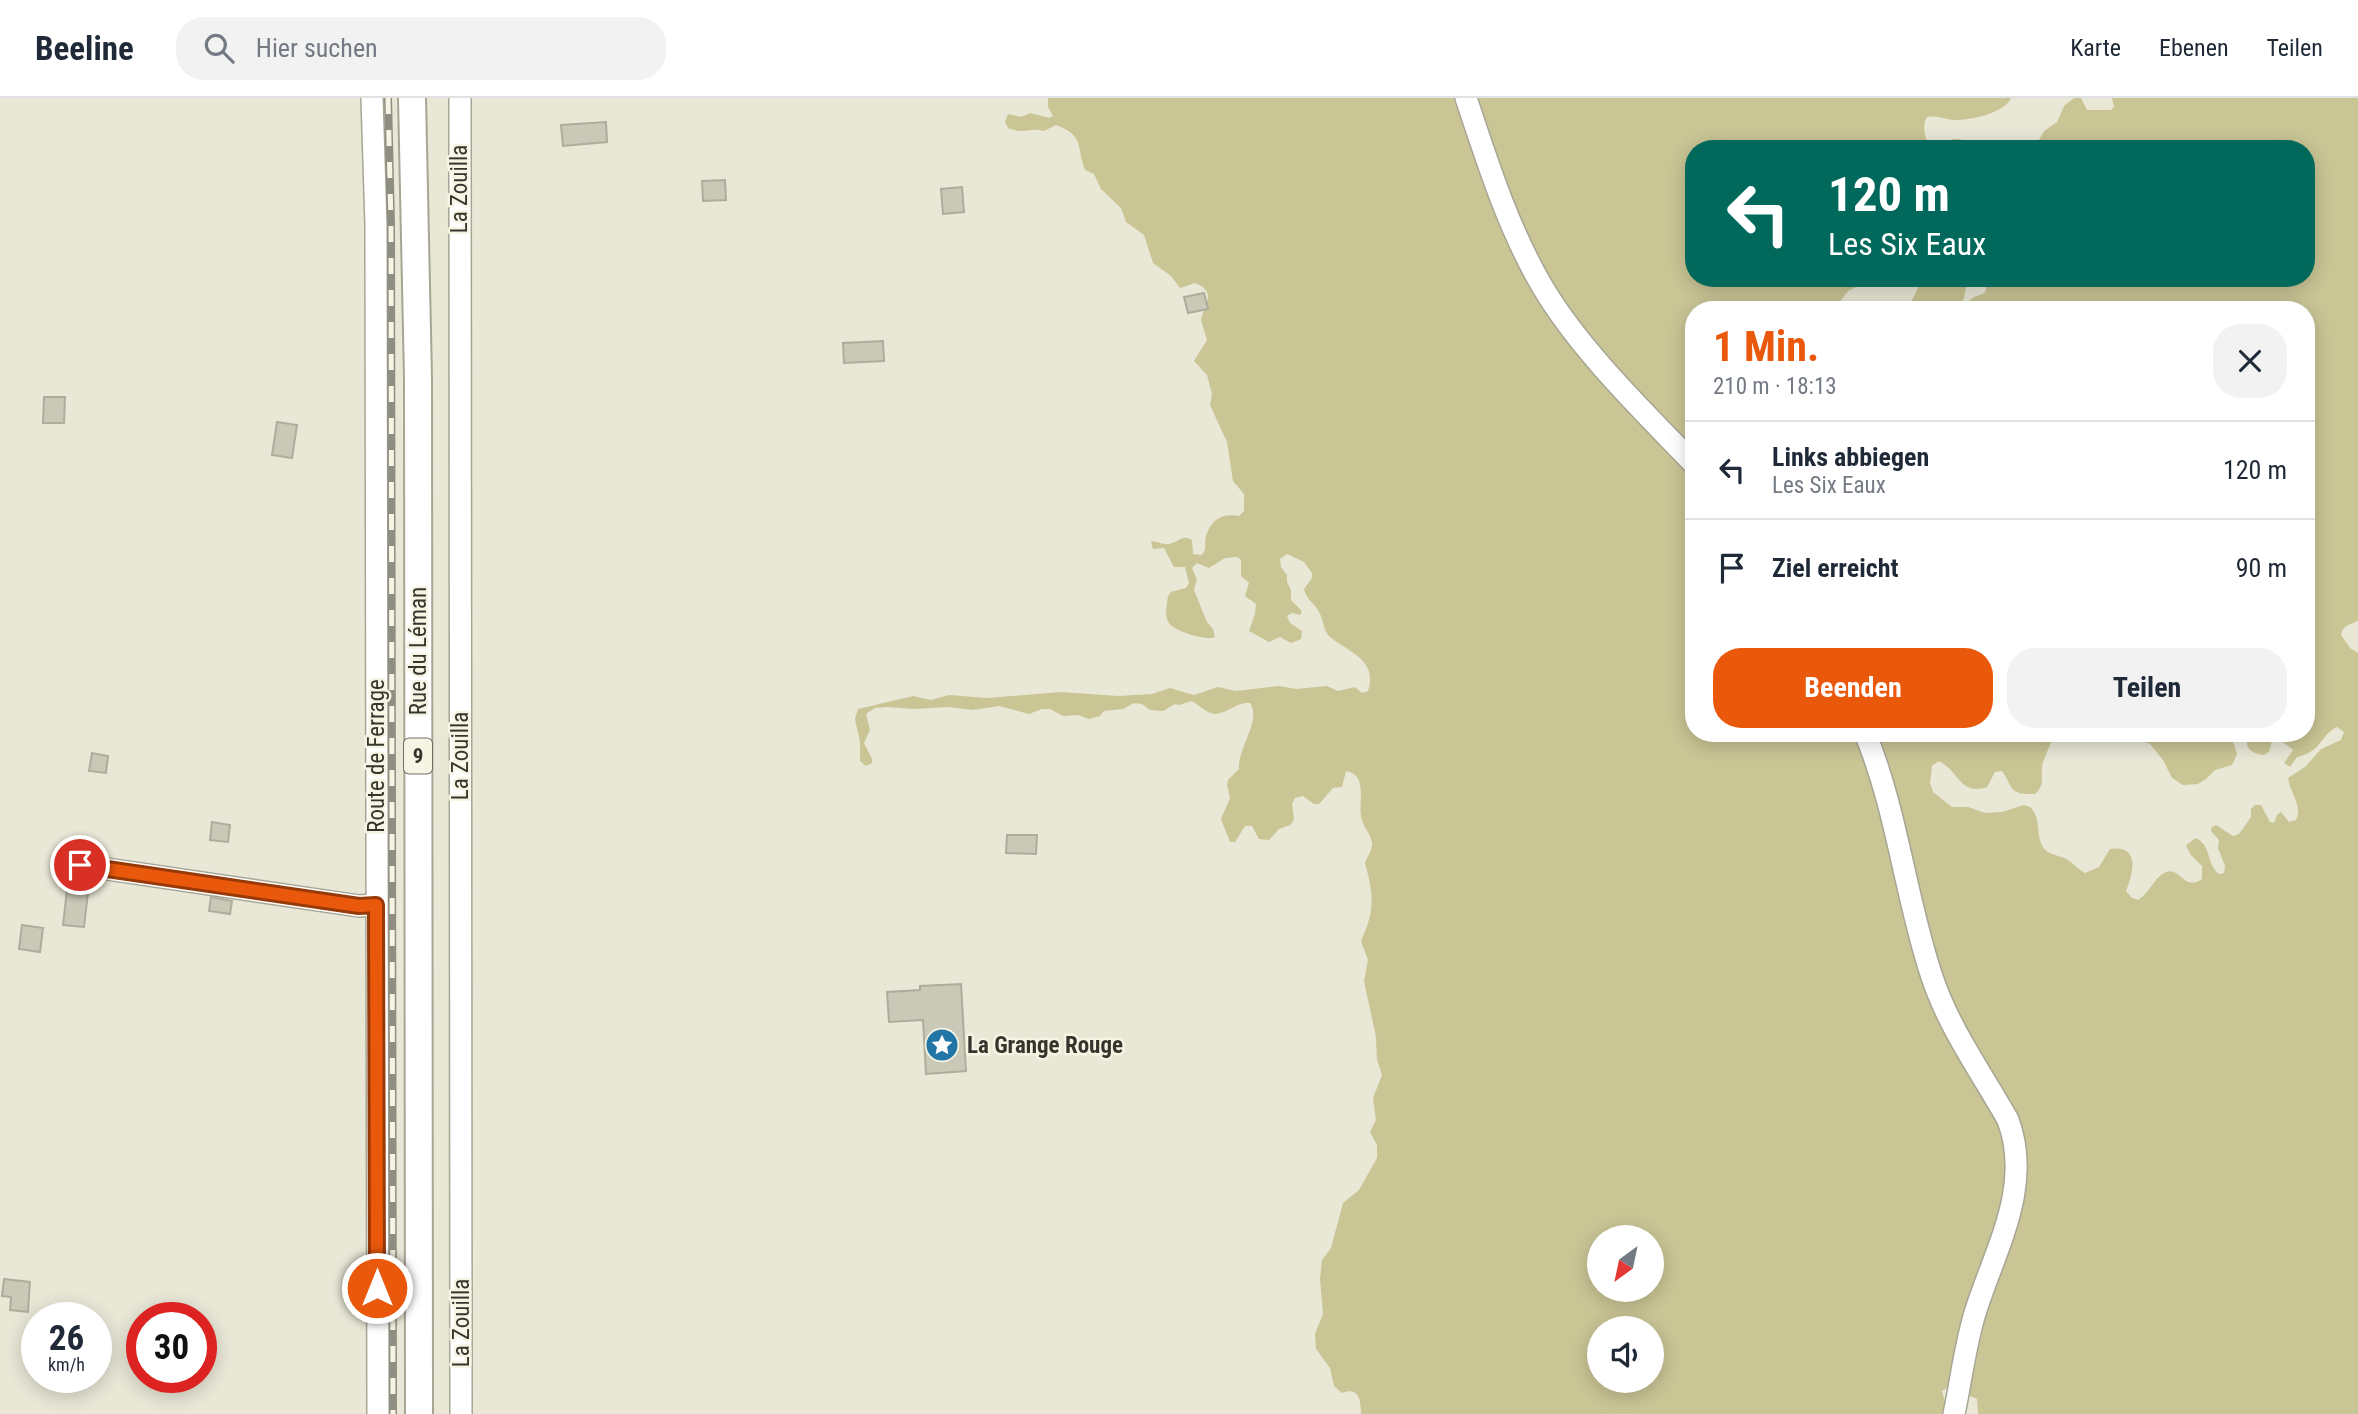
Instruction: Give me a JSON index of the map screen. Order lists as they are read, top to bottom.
{
  "streets": {
    "main road": ["Rue du Léman", "9"],
    "street": ["La Zouilla", "Route de Ferrage"]
  },
  "places": {
    "place": ["La Grange Rouge"]
  },
  "north": "bottom left",
  "page": {
    "header": "Beeline",
    "search": "Hier suchen",
    "nav": ["Karte", "Ebenen", "Teilen"],
    "turn": ["120 m", "Les Six Eaux"],
    "heading": ["1 Min.", "210 m · 18:13"],
    "list": [
      {
        "name": "Links abbiegen",
        "note": "Les Six Eaux",
        "value": "120 m"
      },
      {
        "name": "Ziel erreicht",
        "value": "90 m"
      }
    ],
    "buttons": ["Beenden", "Teilen"],
    "speed": "26 km/h",
    "limit": "30"
  }
}
